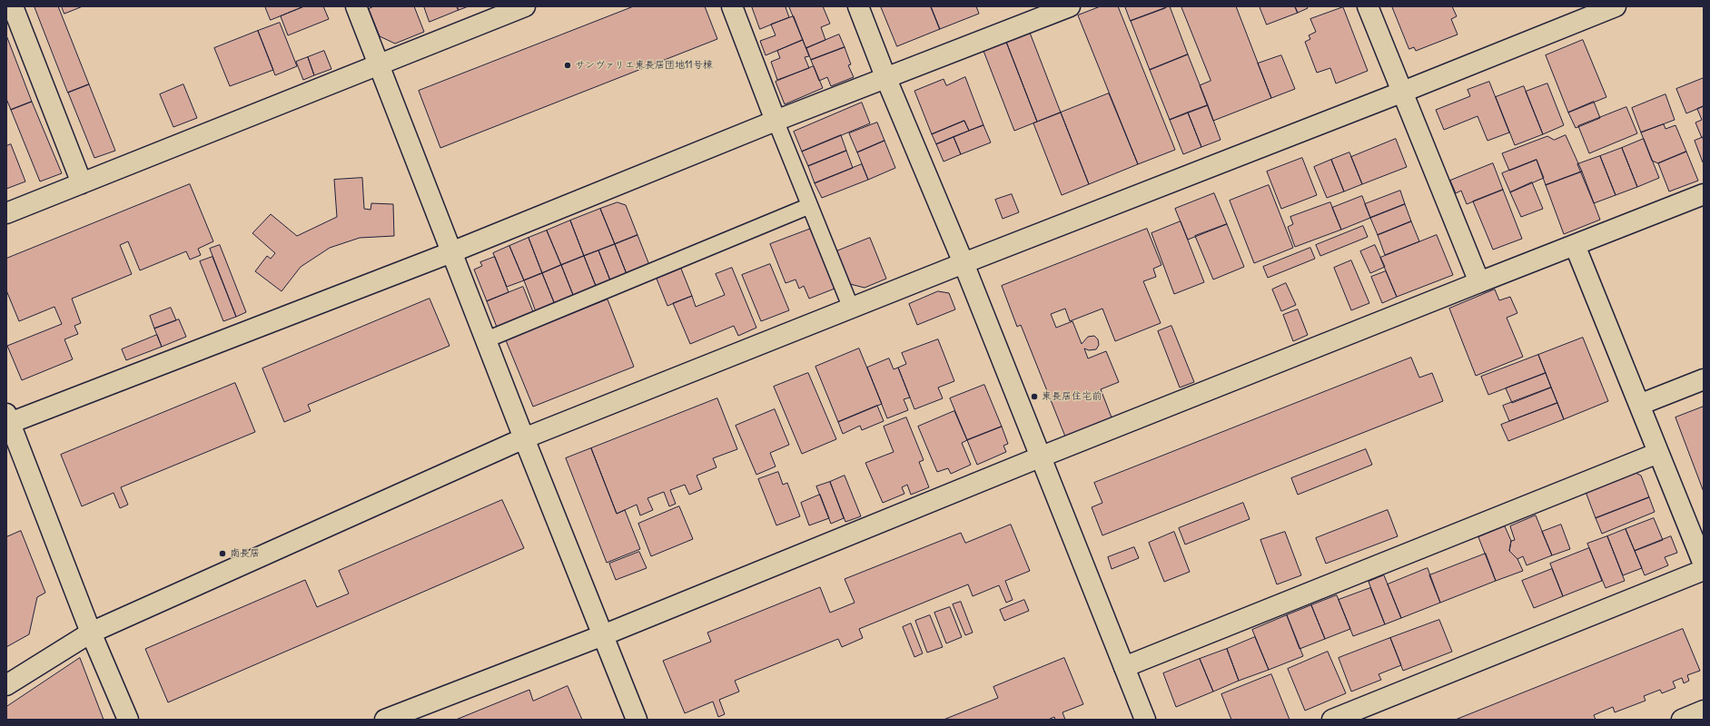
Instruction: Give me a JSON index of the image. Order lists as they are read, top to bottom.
{
  "places": ["サンヴァリエ東長居団地11号棟", "東長居住宅前", "南長居"]
}
